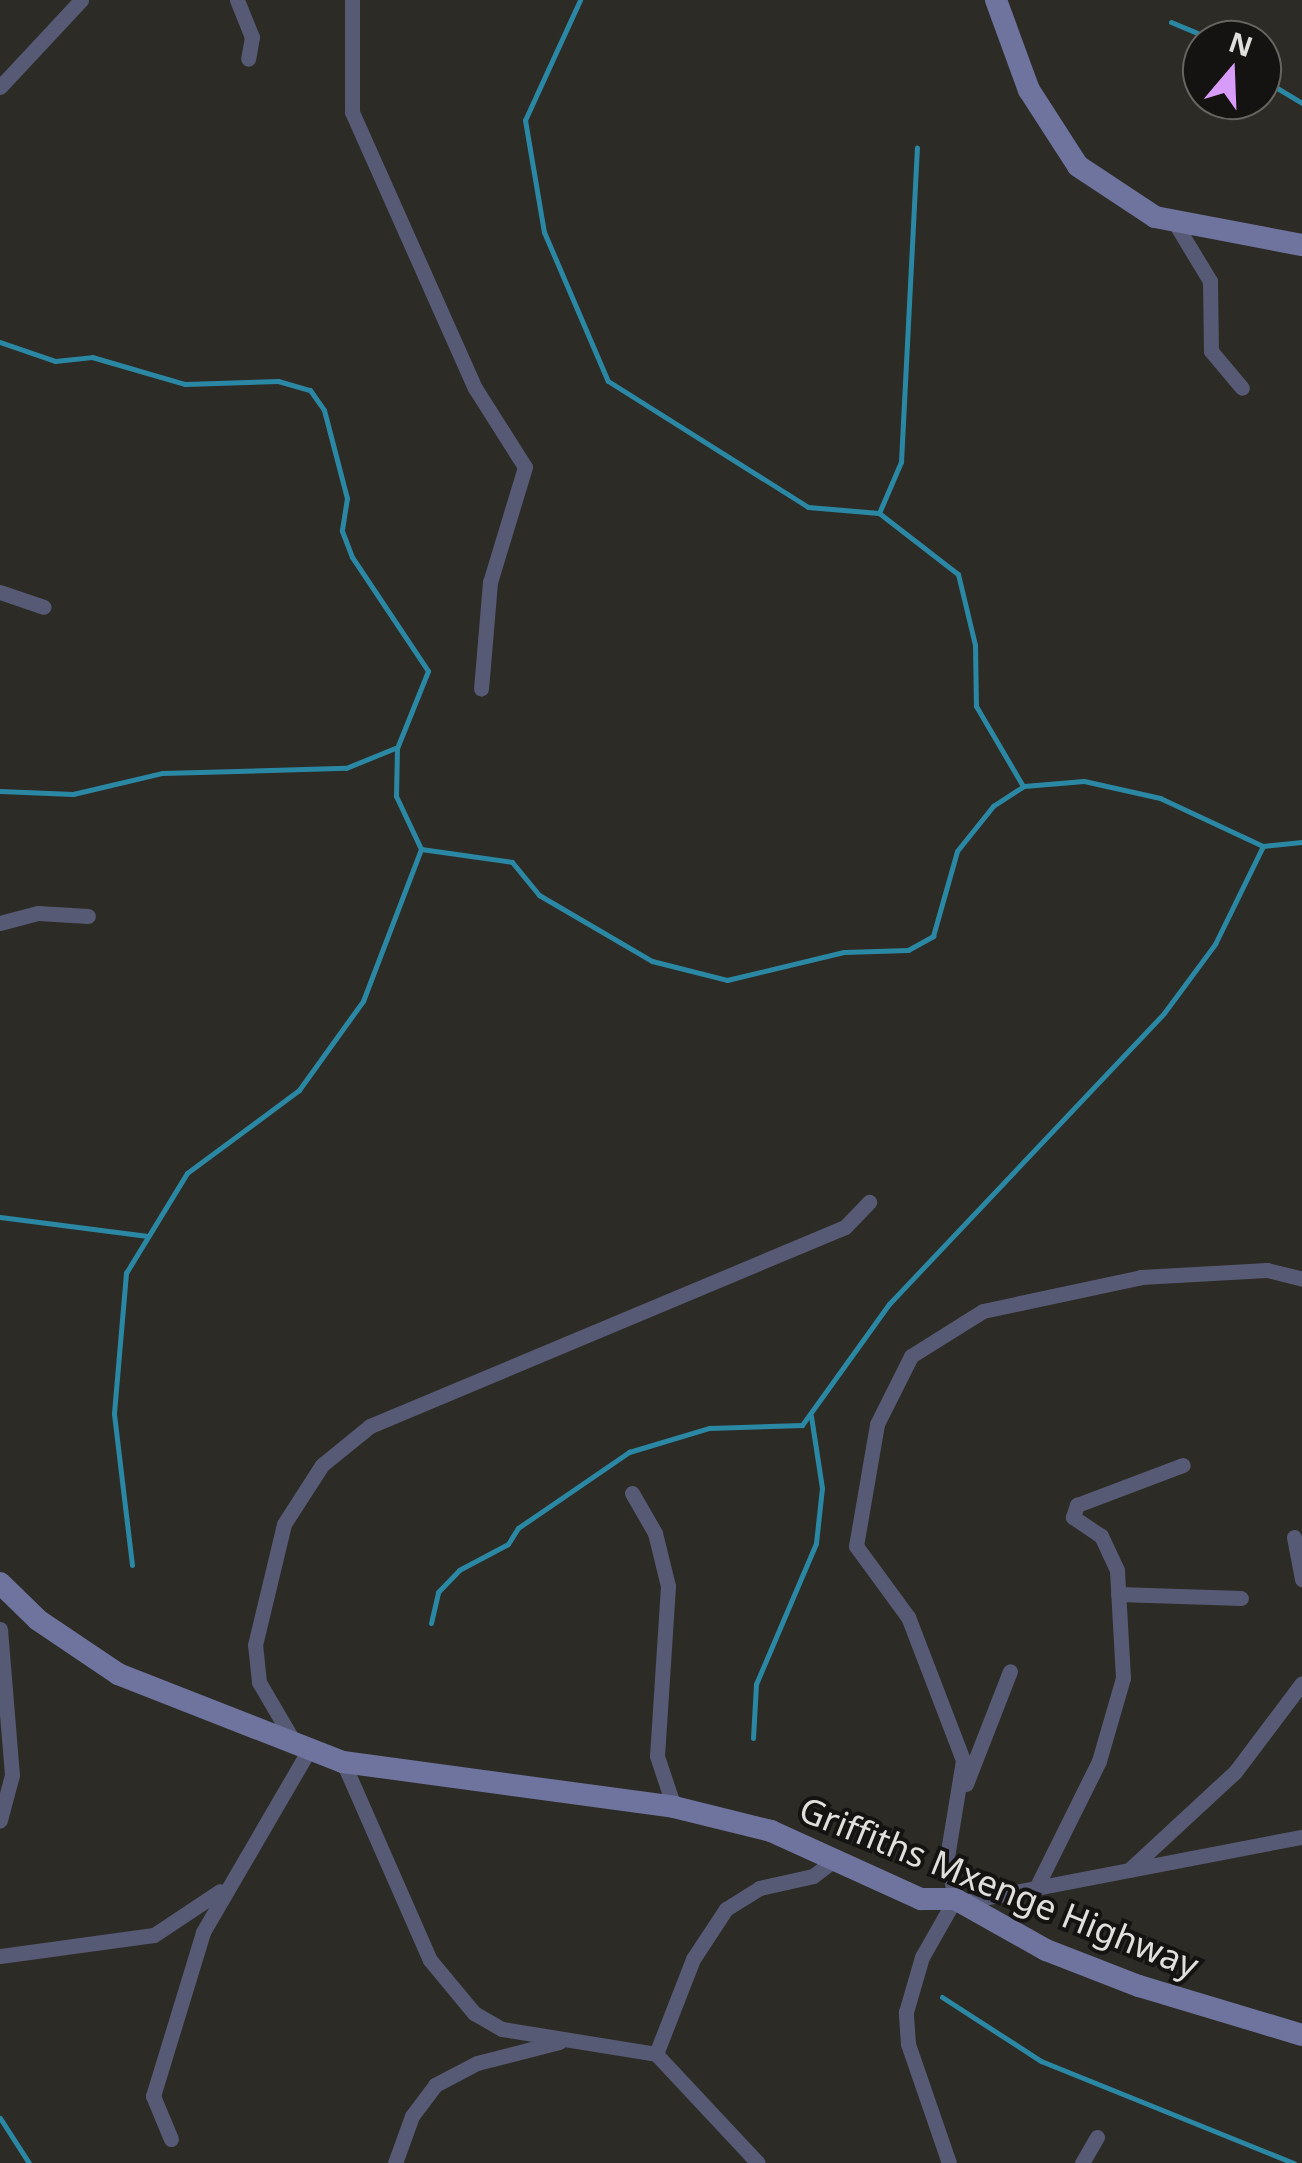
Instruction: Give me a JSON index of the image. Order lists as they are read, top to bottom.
{
  "streets": {
    "street": ["Griffiths Mxenge Highway"]
  },
  "north": "top"
}
